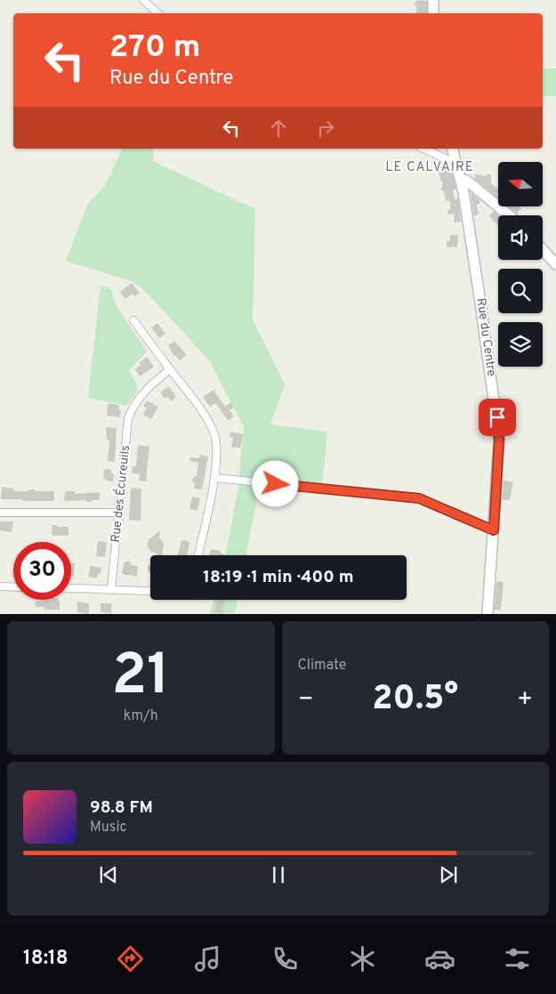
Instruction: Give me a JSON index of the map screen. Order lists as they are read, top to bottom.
{
  "streets": {
    "street": ["Rue du Centre", "Rue des Écureuils"]
  },
  "districts": ["LE CALVAIRE"],
  "north": "left",
  "page": {
    "turn": ["270 m", "Rue du Centre"],
    "limit": "30",
    "trip": "18:19 · 1 min · 400 m",
    "tile": [
      ["21", "km/h"],
      "Climate"
    ],
    "heat": ["−", "20.5°", "+"],
    "song": ["98.8 FM", "Music"],
    "tabs": "18:18"
  }
}
